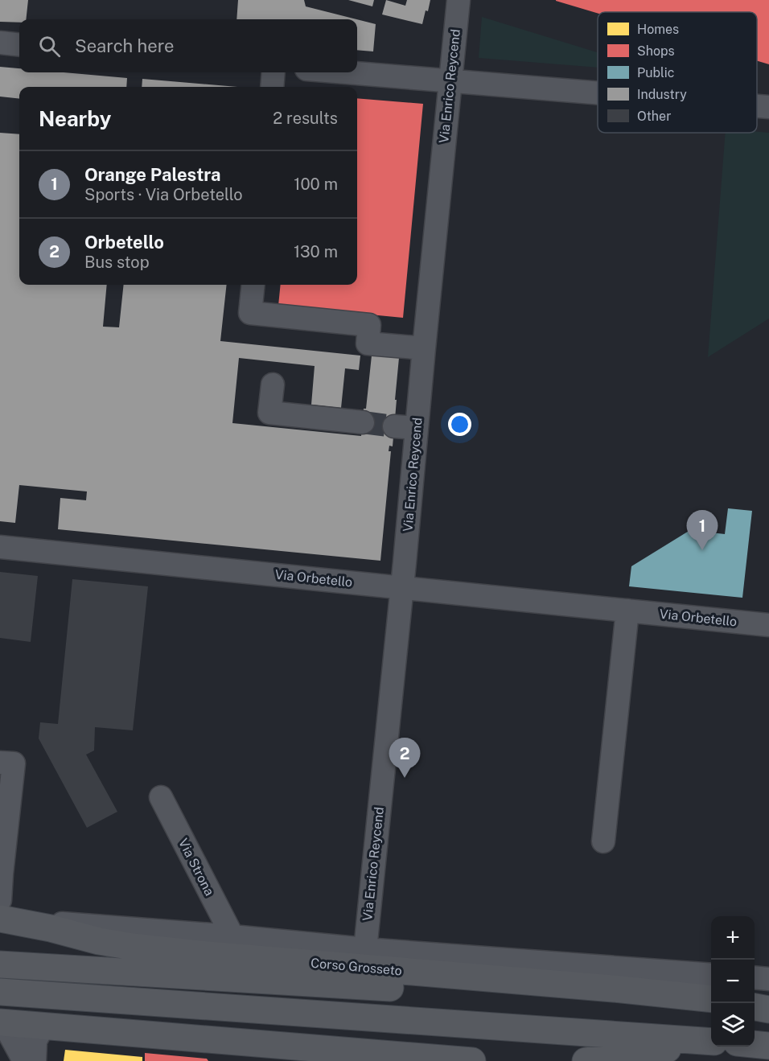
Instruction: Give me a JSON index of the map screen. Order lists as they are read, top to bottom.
{
  "streets": {
    "main road": ["Corso Grosseto"],
    "street": ["Via Enrico Reycend", "Via Orbetello", "Via Strona"]
  },
  "crossings": [
    ["Via Enrico Reycend", "Via Orbetello"],
    ["Via Enrico Reycend", "Corso Grosseto"],
    ["Via Strona", "Corso Grosseto"]
  ],
  "legend": [
    "Homes",
    "Shops",
    "Public",
    "Industry",
    "Other"
  ],
  "page": {
    "search": "Search here",
    "heading": ["Nearby", "2 results"],
    "list": [
      {
        "mark": "1",
        "name": "Orange Palestra",
        "note": "Sports · Via Orbetello",
        "value": "100 m"
      },
      {
        "mark": "2",
        "name": "Orbetello",
        "note": "Bus stop",
        "value": "130 m"
      }
    ],
    "pins": ["1", "2"],
    "map_buttons": ["+", "−"]
  }
}
